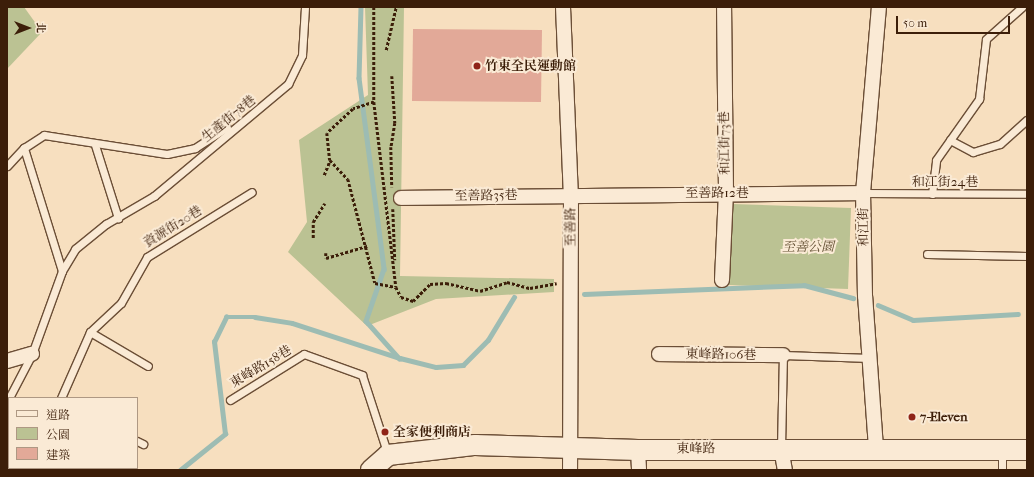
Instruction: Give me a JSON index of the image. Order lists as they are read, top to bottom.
{
  "streets": {
    "main road": ["東峰路"],
    "street": [
      "和江街73巷",
      "至善路12巷",
      "至善路35巷",
      "至善路",
      "和江街",
      "東峰路106巷"
    ],
    "lane": [
      "生產街78巷",
      "和江街24巷",
      "資源街20巷",
      "東峰路158巷"
    ]
  },
  "crossings": [
    ["和江街73巷", "至善路12巷"],
    ["和江街24巷", "至善路12巷"],
    ["和江街24巷", "和江街"],
    ["至善路12巷", "至善路35巷"],
    ["至善路12巷", "至善路"],
    ["至善路12巷", "和江街"],
    ["至善路35巷", "至善路"],
    ["至善路", "東峰路"],
    ["和江街", "東峰路106巷"],
    ["和江街", "東峰路"],
    ["東峰路158巷", "東峰路"]
  ],
  "parks": ["至善公園"],
  "places": ["竹東全民運動館", "7-Eleven", "全家便利商店"],
  "legend": ["道路", "公園", "建築"],
  "scale_bar": "50 m",
  "north": "right"
}
